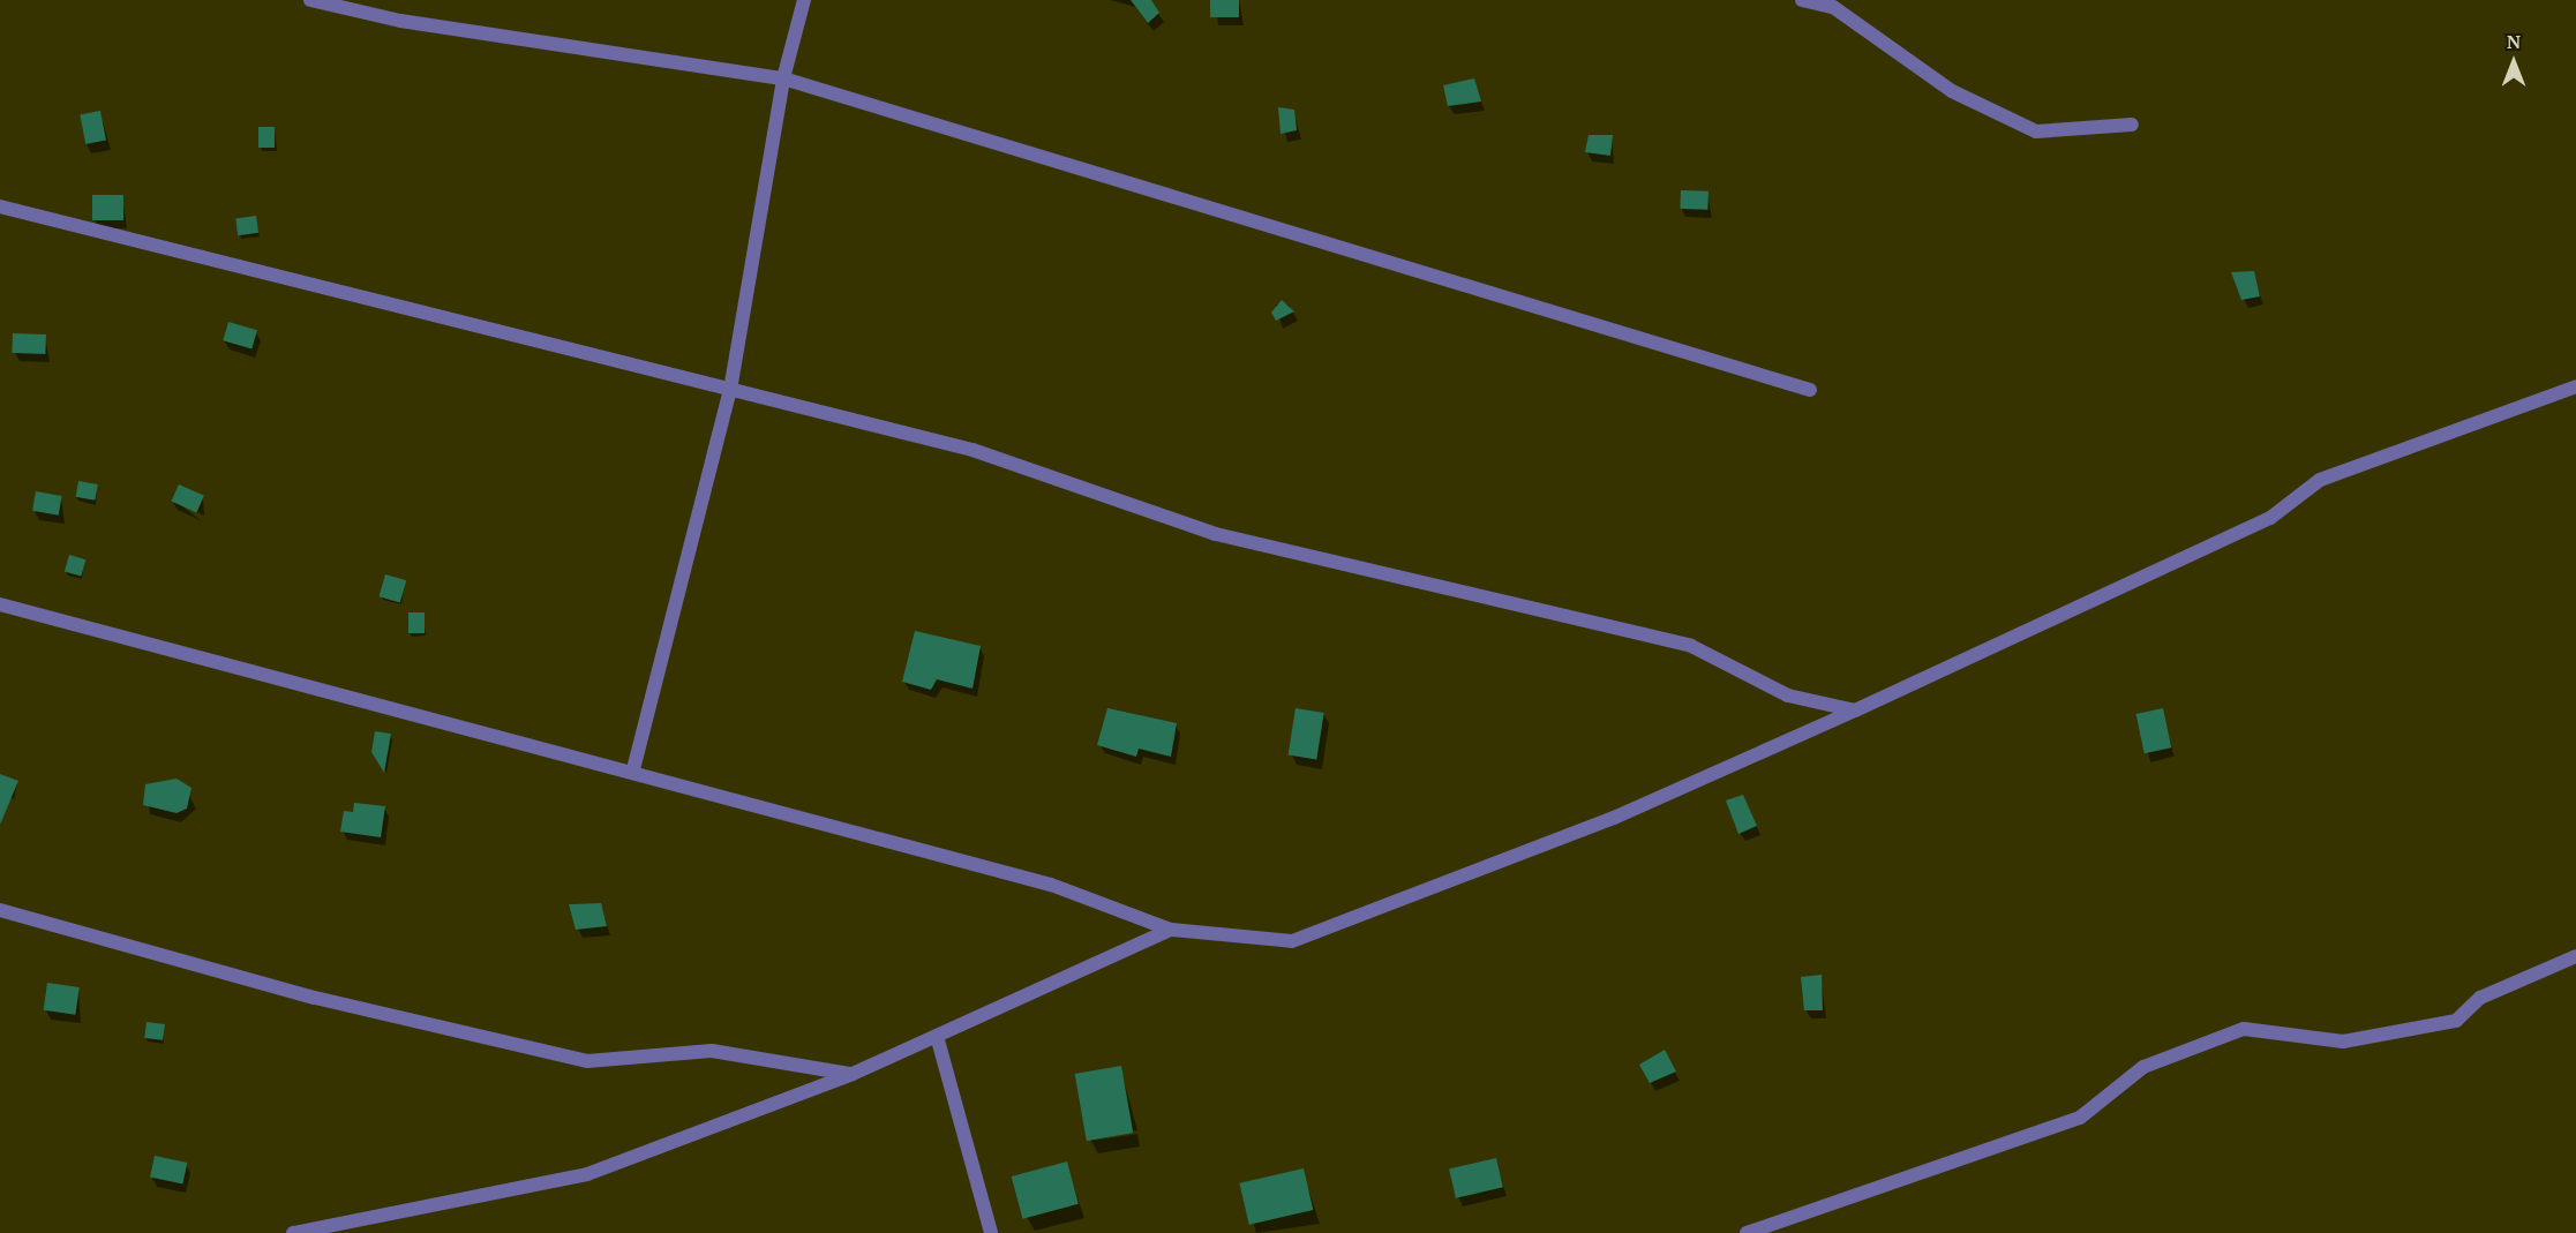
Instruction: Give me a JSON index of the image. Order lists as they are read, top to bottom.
{
  "north": "top"
}
